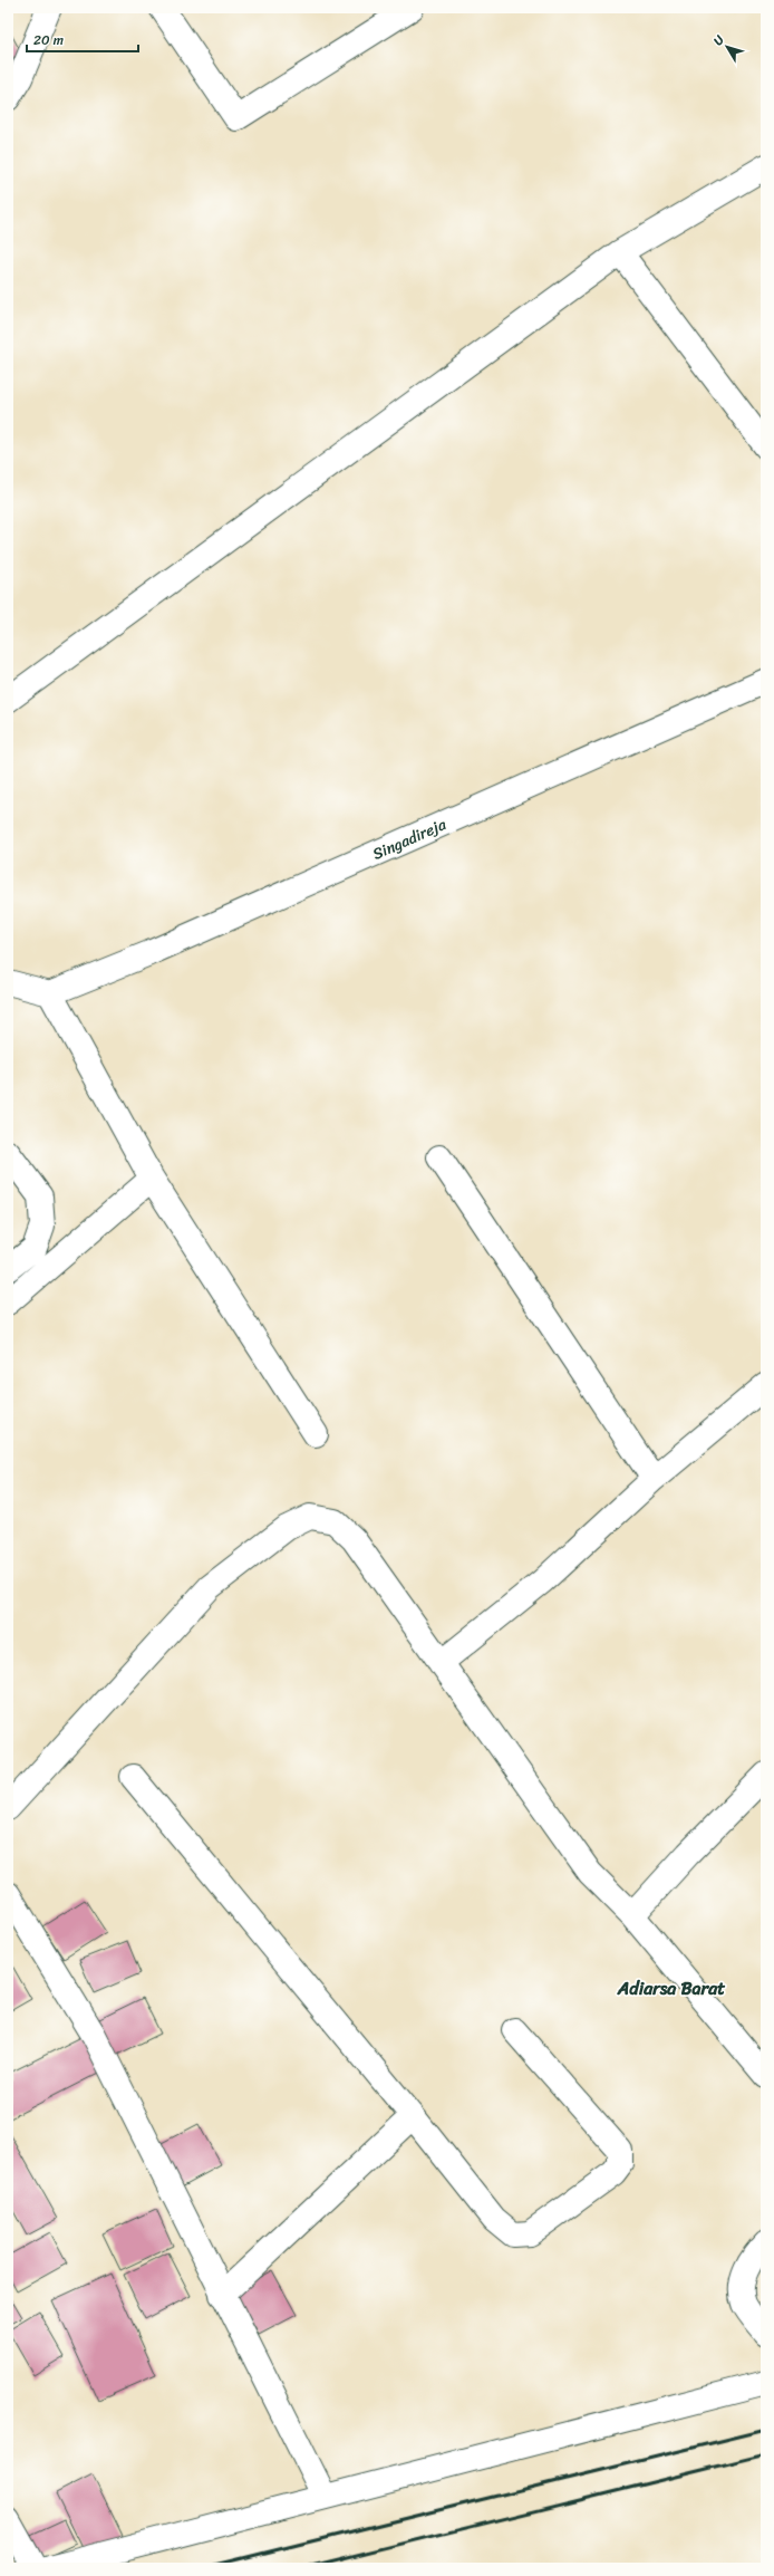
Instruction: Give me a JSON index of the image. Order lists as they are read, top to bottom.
{
  "streets": {
    "street": ["Singadireja"]
  },
  "districts": ["Adiarsa Barat"],
  "scale_bar": "20 m",
  "north": "top left"
}
